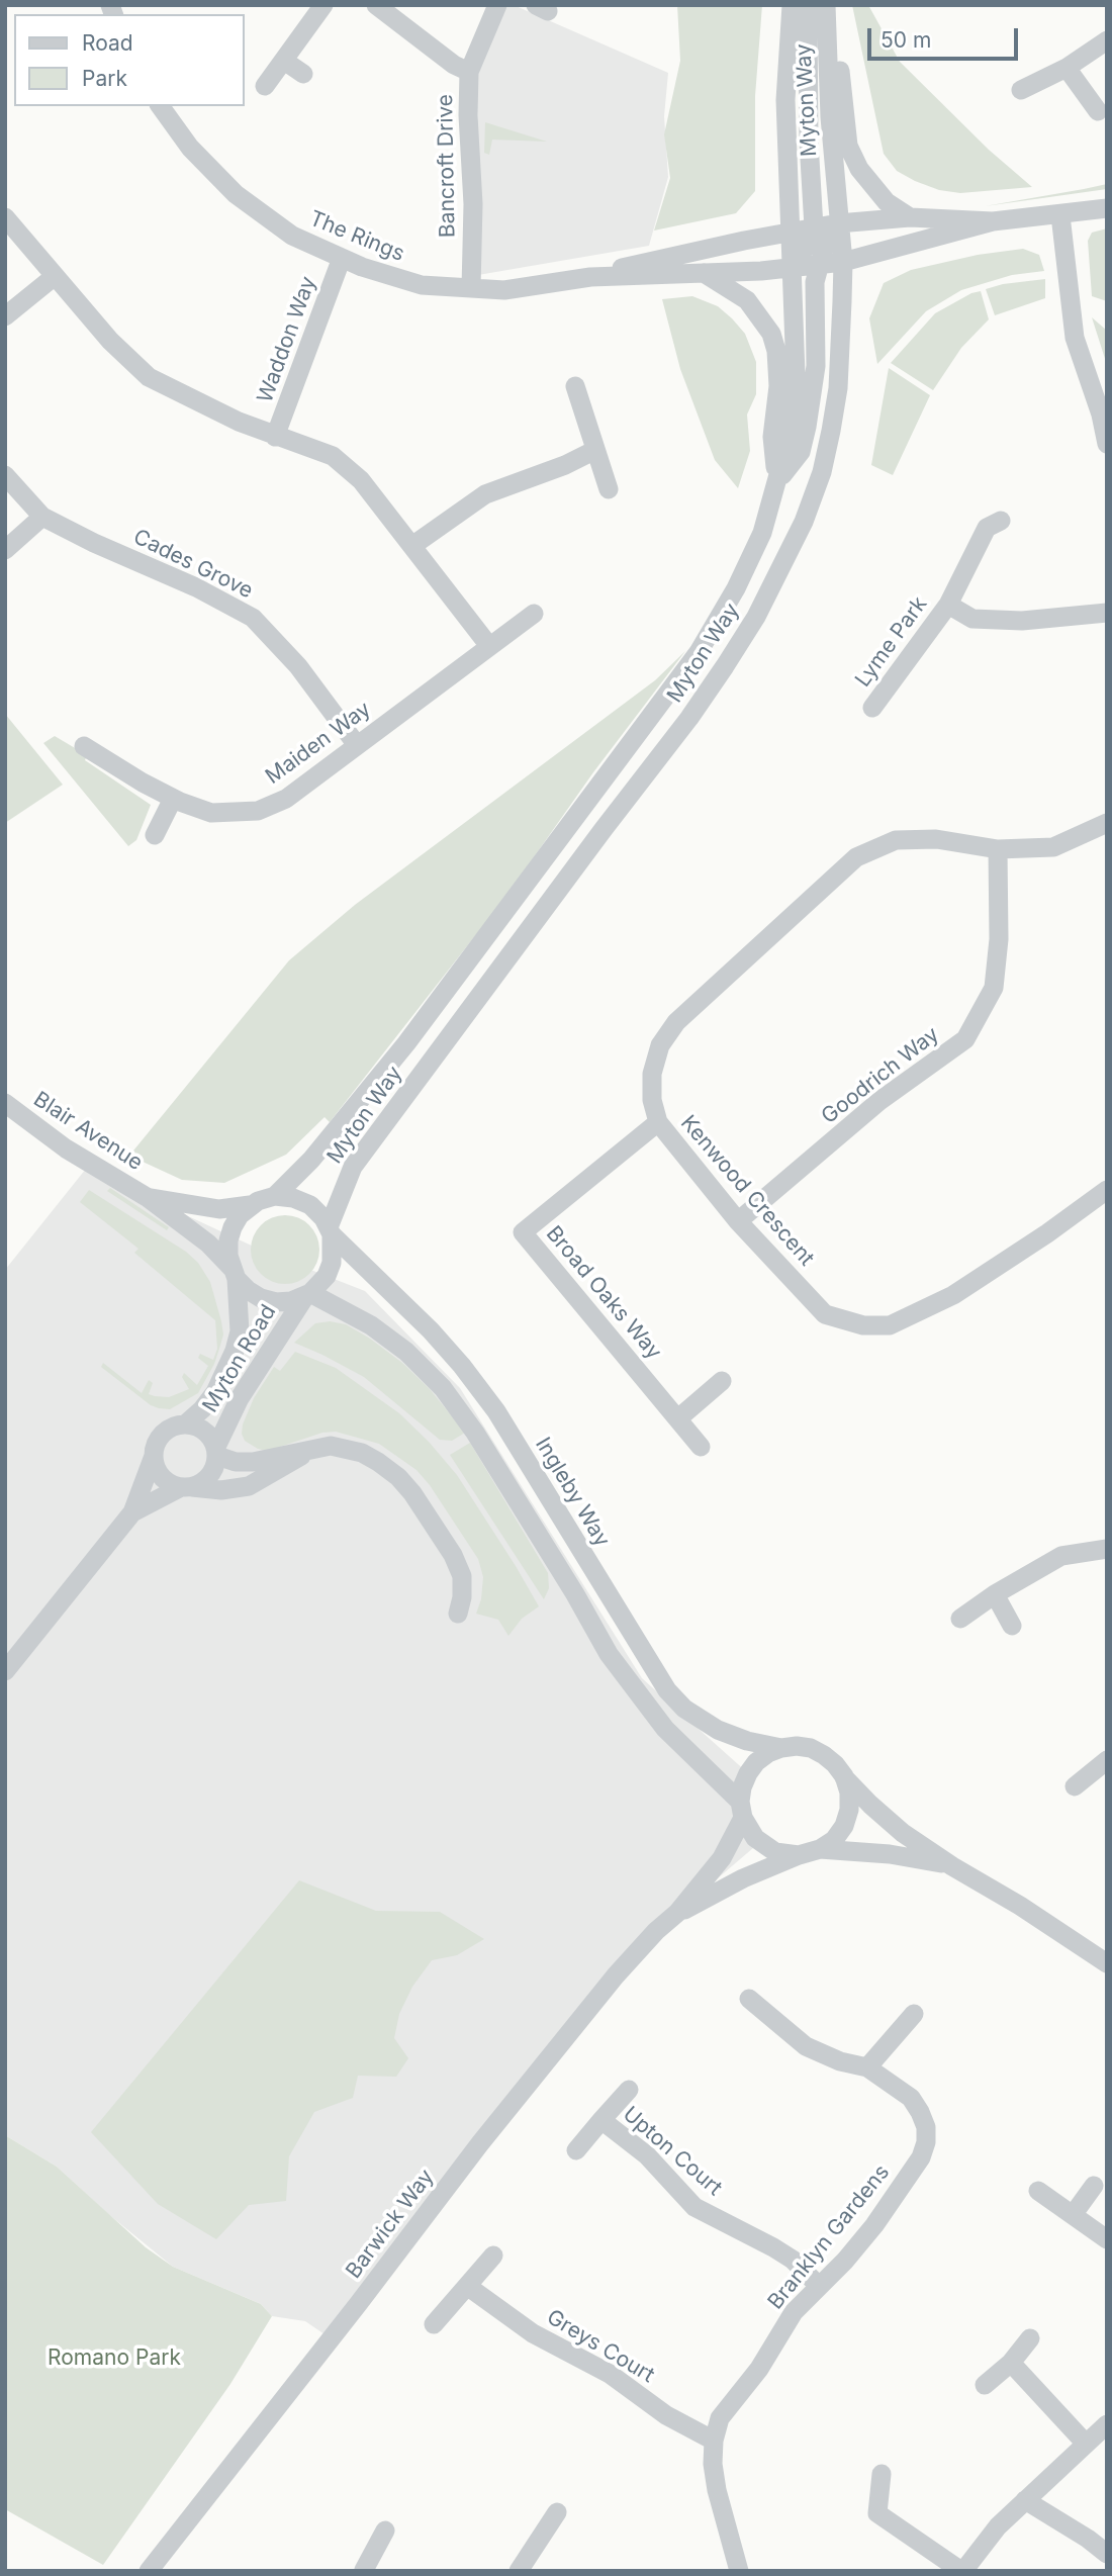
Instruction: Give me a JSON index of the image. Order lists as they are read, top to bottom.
{
  "streets": {
    "street": [
      "Myton Way",
      "Bancroft Drive",
      "The Rings",
      "Waddon Way",
      "Cades Grove",
      "Lyme Park",
      "Maiden Way",
      "Goodrich Way",
      "Blair Avenue",
      "Kenwood Crescent",
      "Broad Oaks Way",
      "Myton Road",
      "Ingleby Way",
      "Upton Court",
      "Barwick Way",
      "Branklyn Gardens",
      "Greys Court"
    ]
  },
  "crossings": [
    ["Myton Way", "The Rings"],
    ["Myton Way", "Blair Avenue"],
    ["Myton Way", "Myton Road"],
    ["Myton Way", "Ingleby Way"],
    ["Bancroft Drive", "The Rings"],
    ["The Rings", "Waddon Way"],
    ["Cades Grove", "Maiden Way"],
    ["Goodrich Way", "Kenwood Crescent"],
    ["Blair Avenue", "Myton Road"],
    ["Blair Avenue", "Ingleby Way"],
    ["Kenwood Crescent", "Broad Oaks Way"],
    ["Myton Road", "Ingleby Way"],
    ["Ingleby Way", "Barwick Way"],
    ["Upton Court", "Branklyn Gardens"],
    ["Branklyn Gardens", "Greys Court"]
  ],
  "parks": ["Romano Park"],
  "legend": ["Road", "Park"],
  "scale_bar": "50 m"
}
